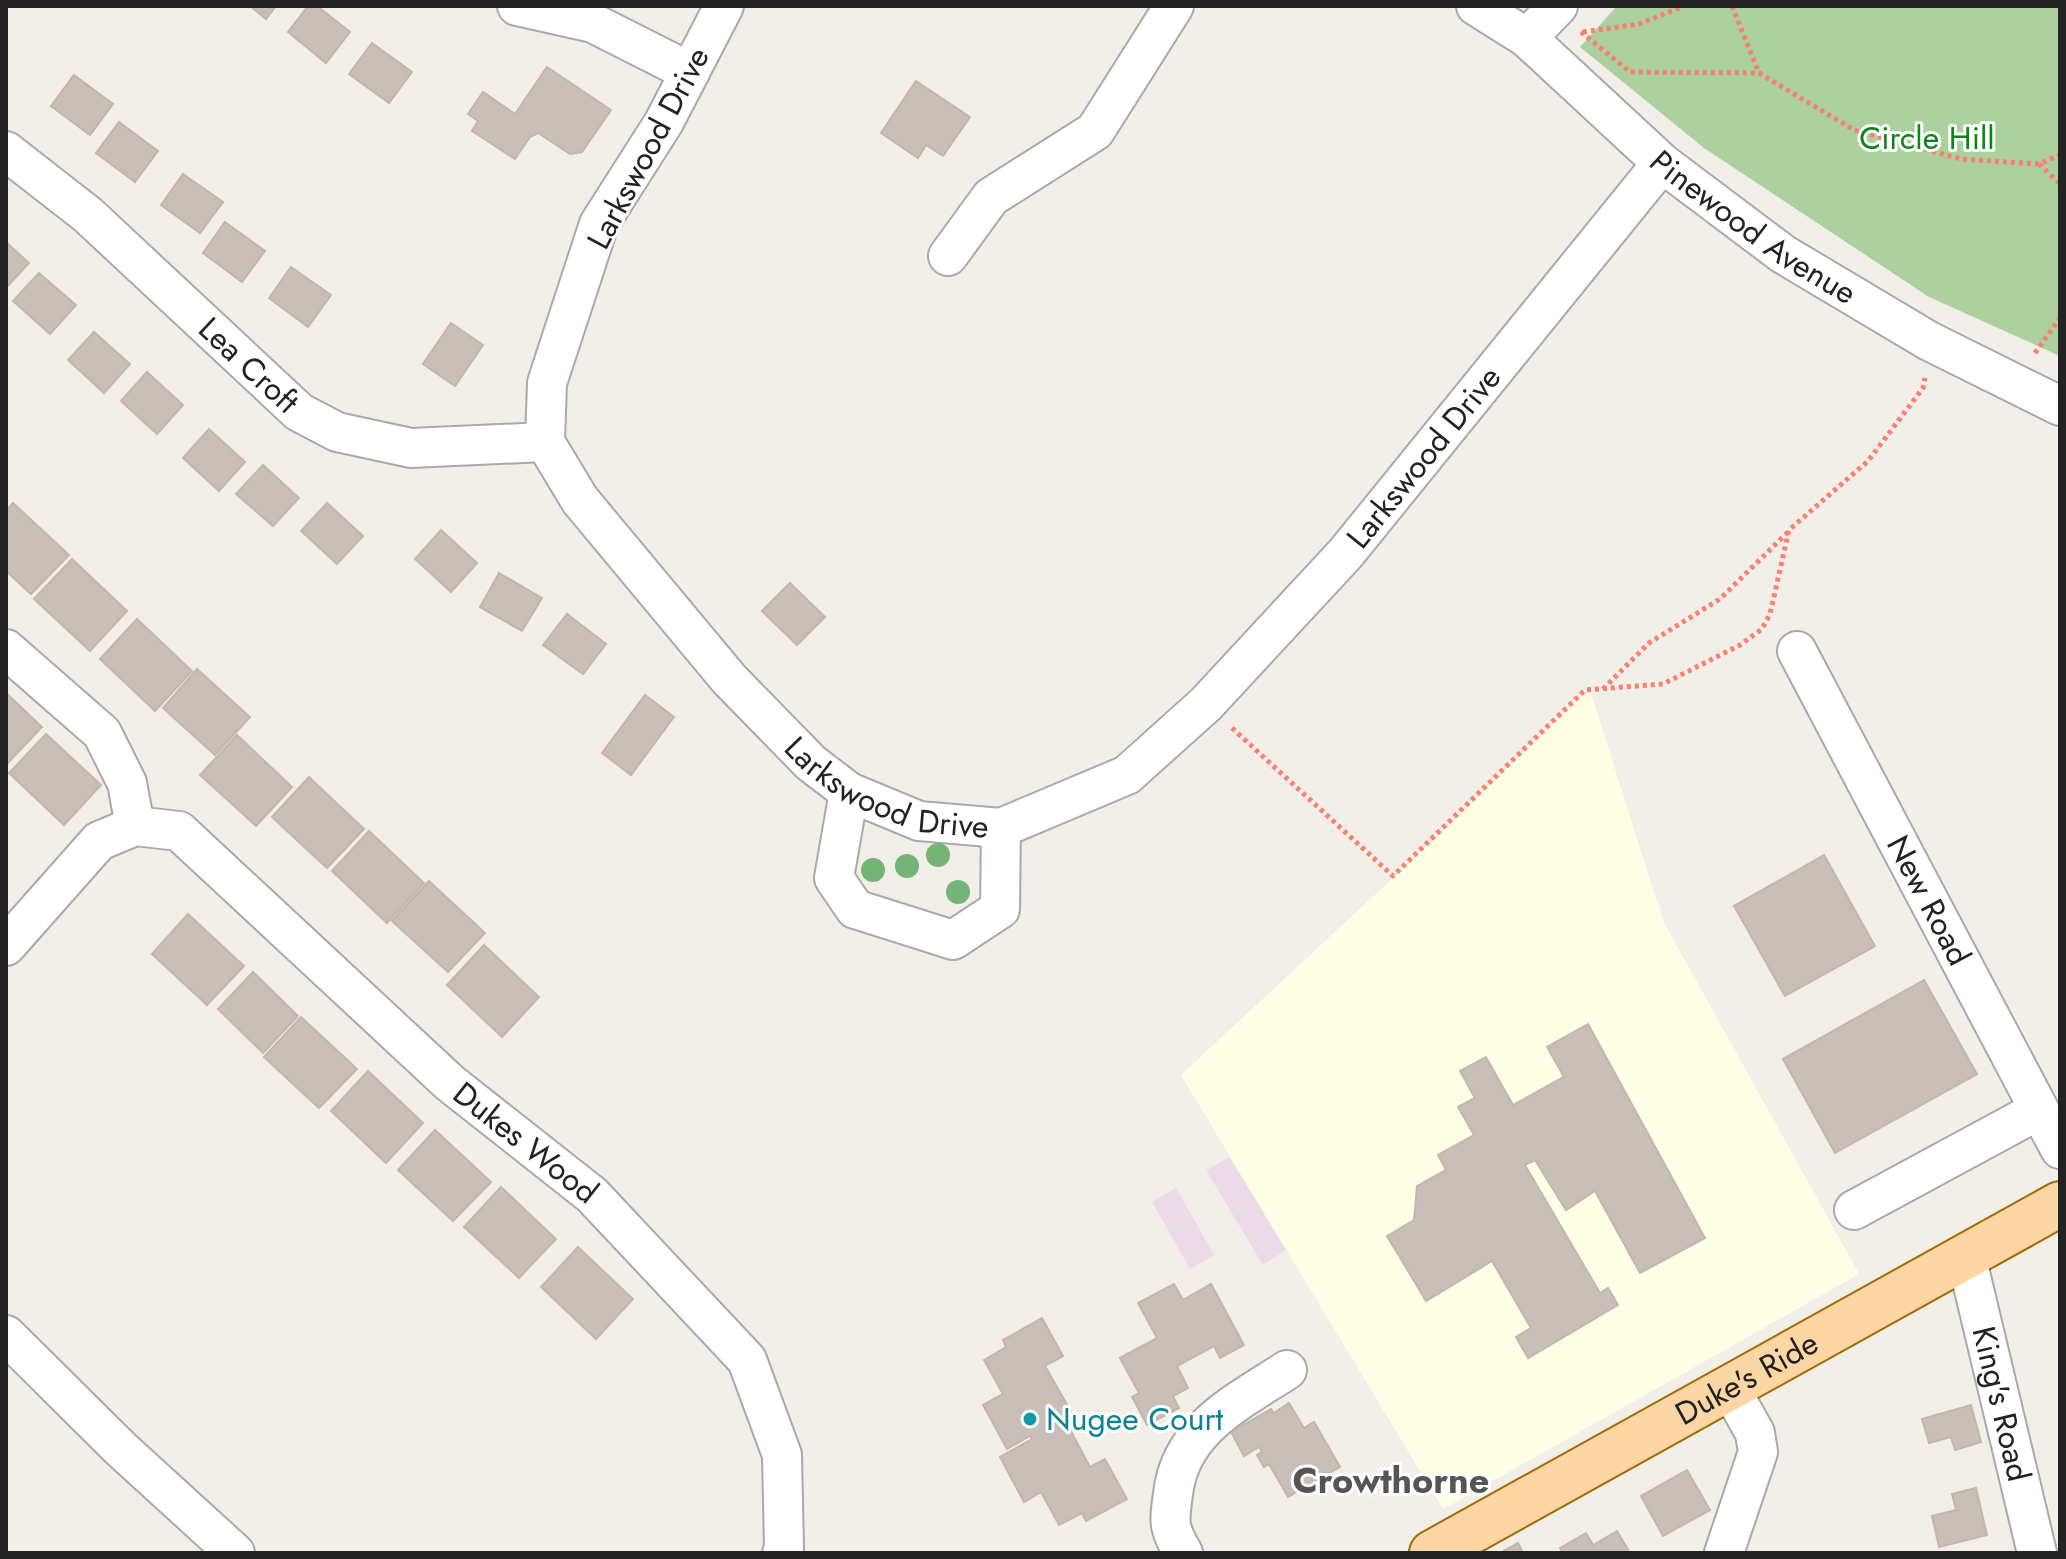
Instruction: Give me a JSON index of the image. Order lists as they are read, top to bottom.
{
  "streets": {
    "main road": ["Duke's Ride"],
    "street": [
      "Larkswood Drive",
      "Pinewood Avenue",
      "Lea Croft",
      "New Road",
      "Dukes Wood",
      "King's Road"
    ]
  },
  "crossings": [
    ["Larkswood Drive", "Pinewood Avenue"],
    ["Larkswood Drive", "Lea Croft"],
    ["Duke's Ride", "King's Road"]
  ],
  "districts": ["Crowthorne"],
  "parks": ["Circle Hill"],
  "places": ["Nugee Court"]
}
